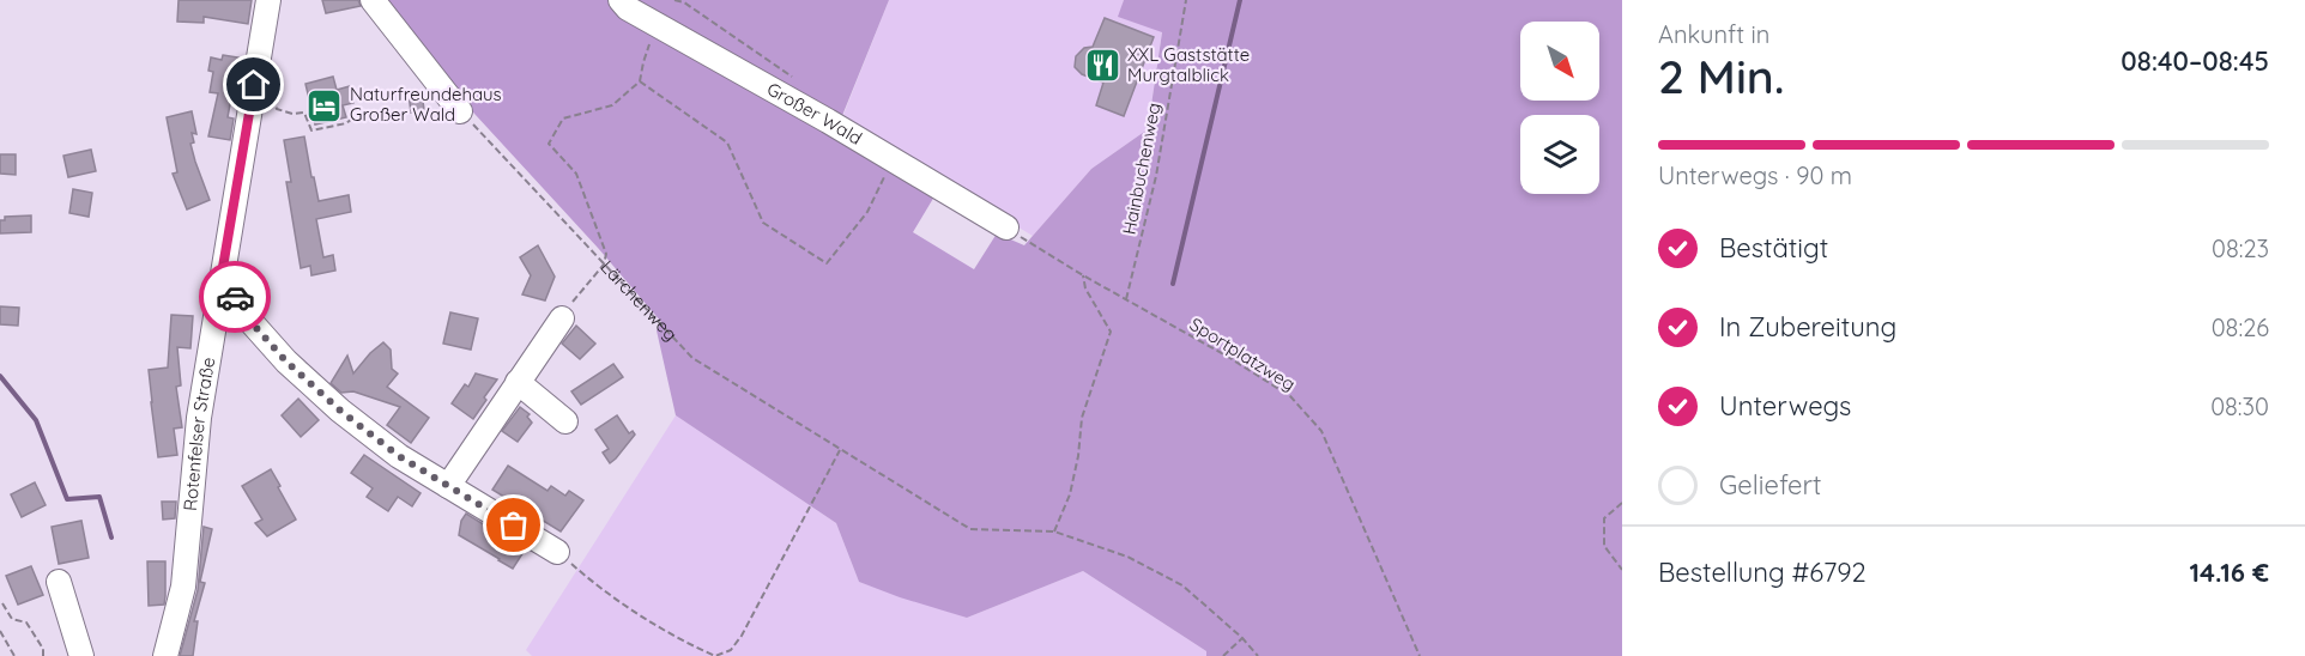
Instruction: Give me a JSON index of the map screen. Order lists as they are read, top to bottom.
{
  "streets": {
    "street": ["Großer Wald", "Rotenfelser Straße"],
    "path": ["Hainbuchenweg", "Lärchenweg", "Sportplatzweg"]
  },
  "crossings": [
    ["Großer Wald", "Sportplatzweg"],
    ["Hainbuchenweg", "Sportplatzweg"]
  ],
  "places": {
    "restaurant": ["XXL Gaststätte Murgtalblick"],
    "hotel": ["Naturfreundehaus Großer Wald"]
  },
  "north": "bottom right",
  "page": {
    "heading": ["2 Min.", "Ankunft in", "08:40–08:45"],
    "panel": ["Bestellung #6792", "14.16 €"],
    "bar": "Unterwegs · 90 m",
    "list": [
      ["Bestätigt", "08:23"],
      ["In Zubereitung", "08:26"],
      ["Unterwegs", "08:30"],
      "Geliefert"
    ]
  }
}
